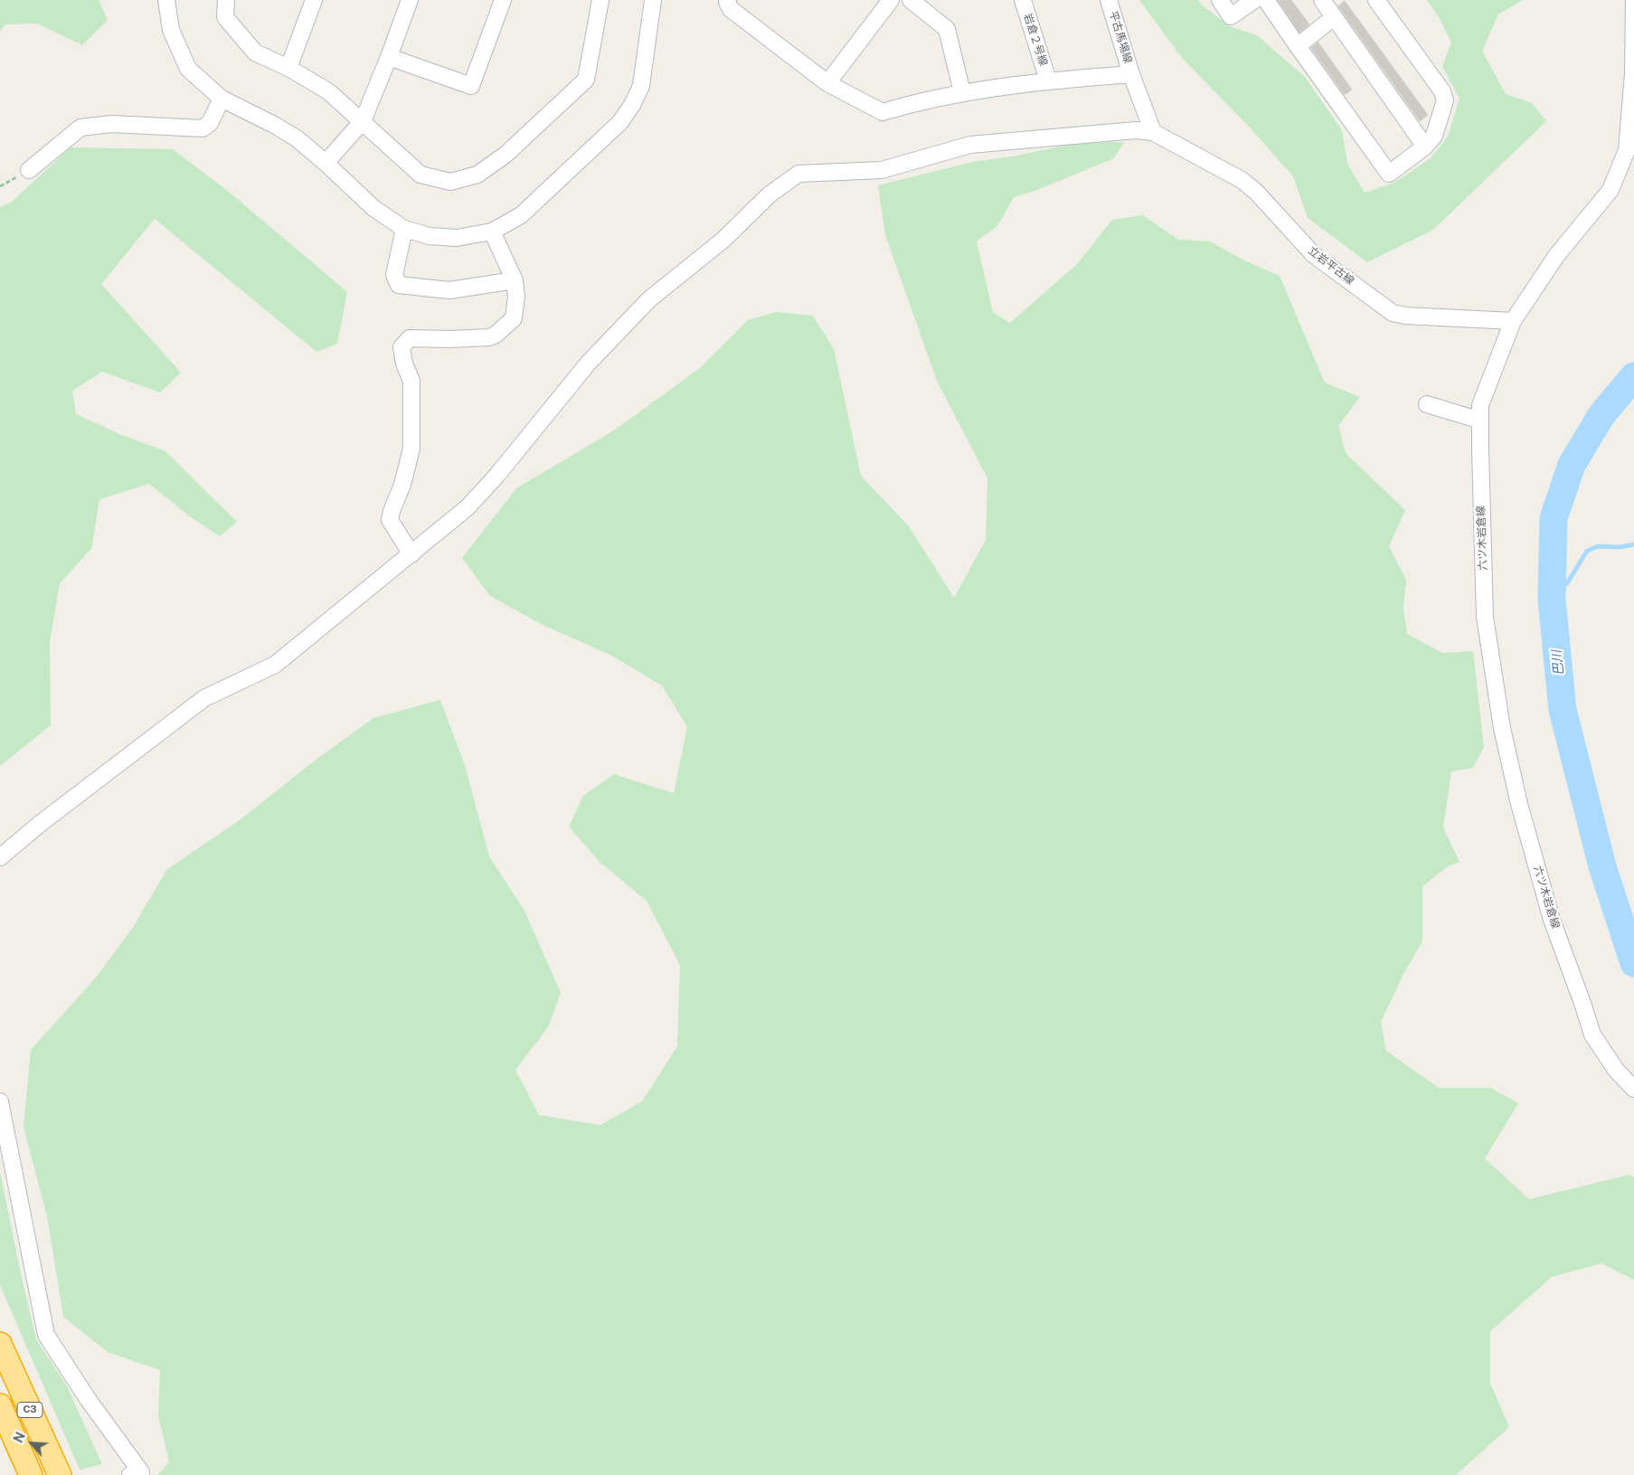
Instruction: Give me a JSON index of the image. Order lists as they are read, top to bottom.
{
  "streets": {
    "highway": ["C3"],
    "street": [
      "平古馬場線",
      "岩倉２号線",
      "立岩平古線",
      "六ツ木岩倉線"
    ]
  },
  "crossings": [
    ["平古馬場線", "立岩平古線"],
    ["立岩平古線", "六ツ木岩倉線"]
  ],
  "water": ["巴川"],
  "north": "top left"
}
